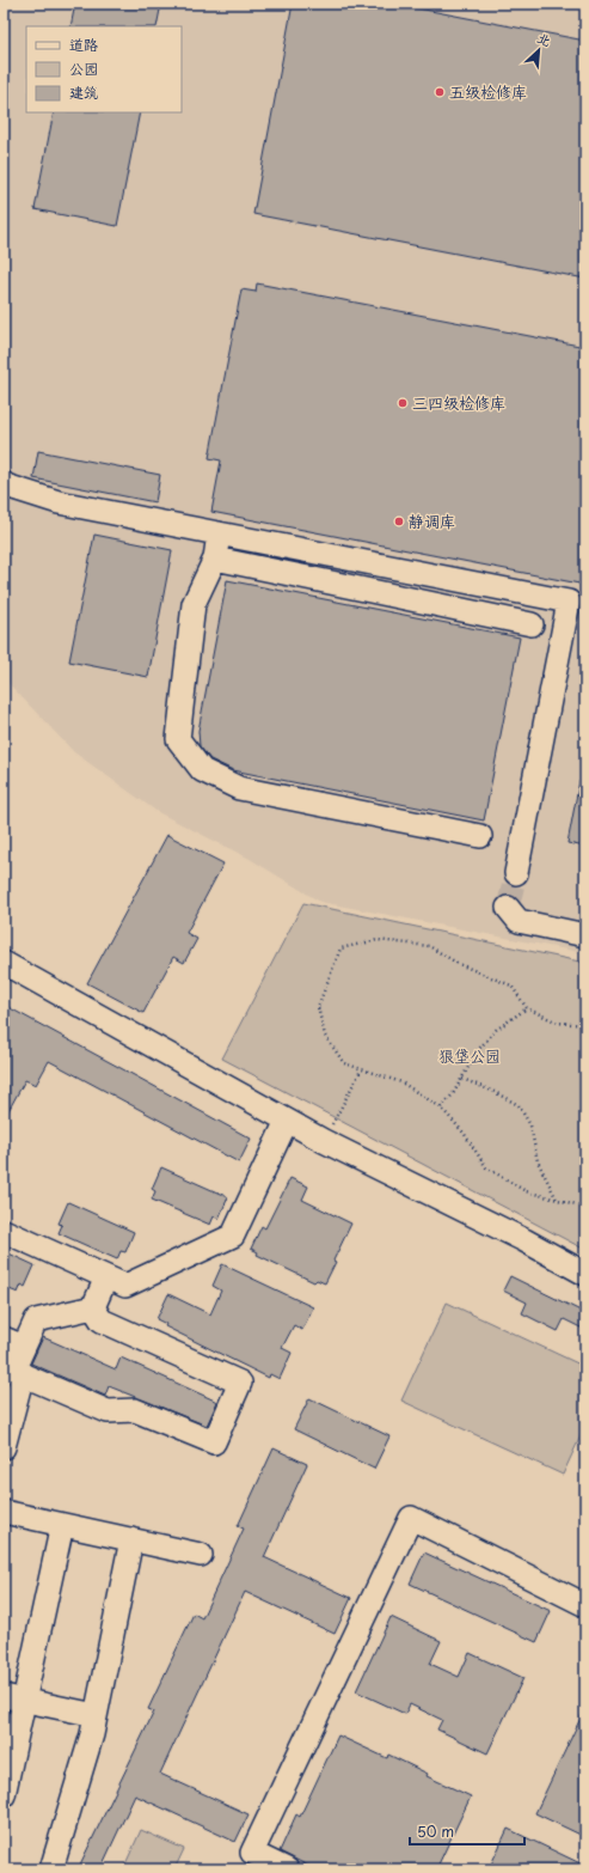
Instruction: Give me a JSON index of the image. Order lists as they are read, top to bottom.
{
  "parks": ["狼垡公园"],
  "places": ["五级检修库", "三四级检修库", "静调库"],
  "legend": ["道路", "公园", "建筑"],
  "scale_bar": "50 m",
  "north": "top right"
}
